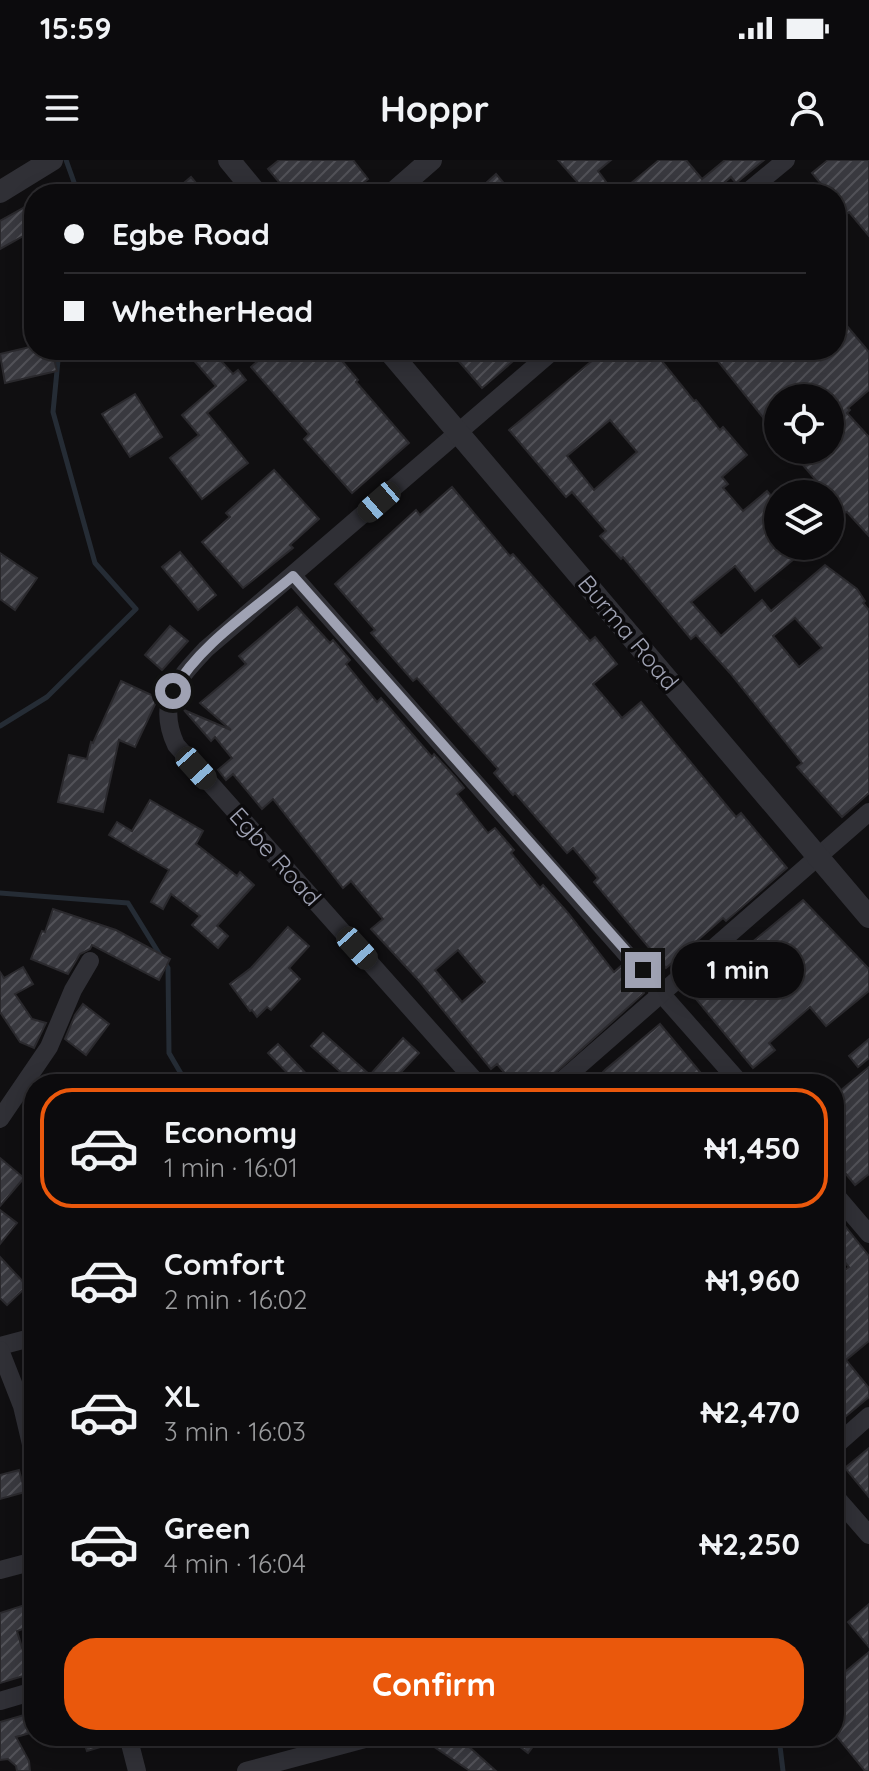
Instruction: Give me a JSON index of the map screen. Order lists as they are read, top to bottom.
{
  "streets": {
    "street": ["Burma Road", "Egbe Road"]
  },
  "crossings": [
    ["Burma Road", "Egbe Road"]
  ],
  "page": {
    "status": "15:59",
    "header": "Hoppr",
    "banner": ["Egbe Road", "WhetherHead"],
    "bubble": "1 min",
    "list": [
      {
        "name": "Economy",
        "note": "1 min · 16:01",
        "value": "₦1,450"
      },
      {
        "name": "Comfort",
        "note": "2 min · 16:02",
        "value": "₦1,960"
      },
      {
        "name": "XL",
        "note": "3 min · 16:03",
        "value": "₦2,470"
      },
      {
        "name": "Green",
        "note": "4 min · 16:04",
        "value": "₦2,250"
      }
    ],
    "buttons": "Confirm"
  }
}
